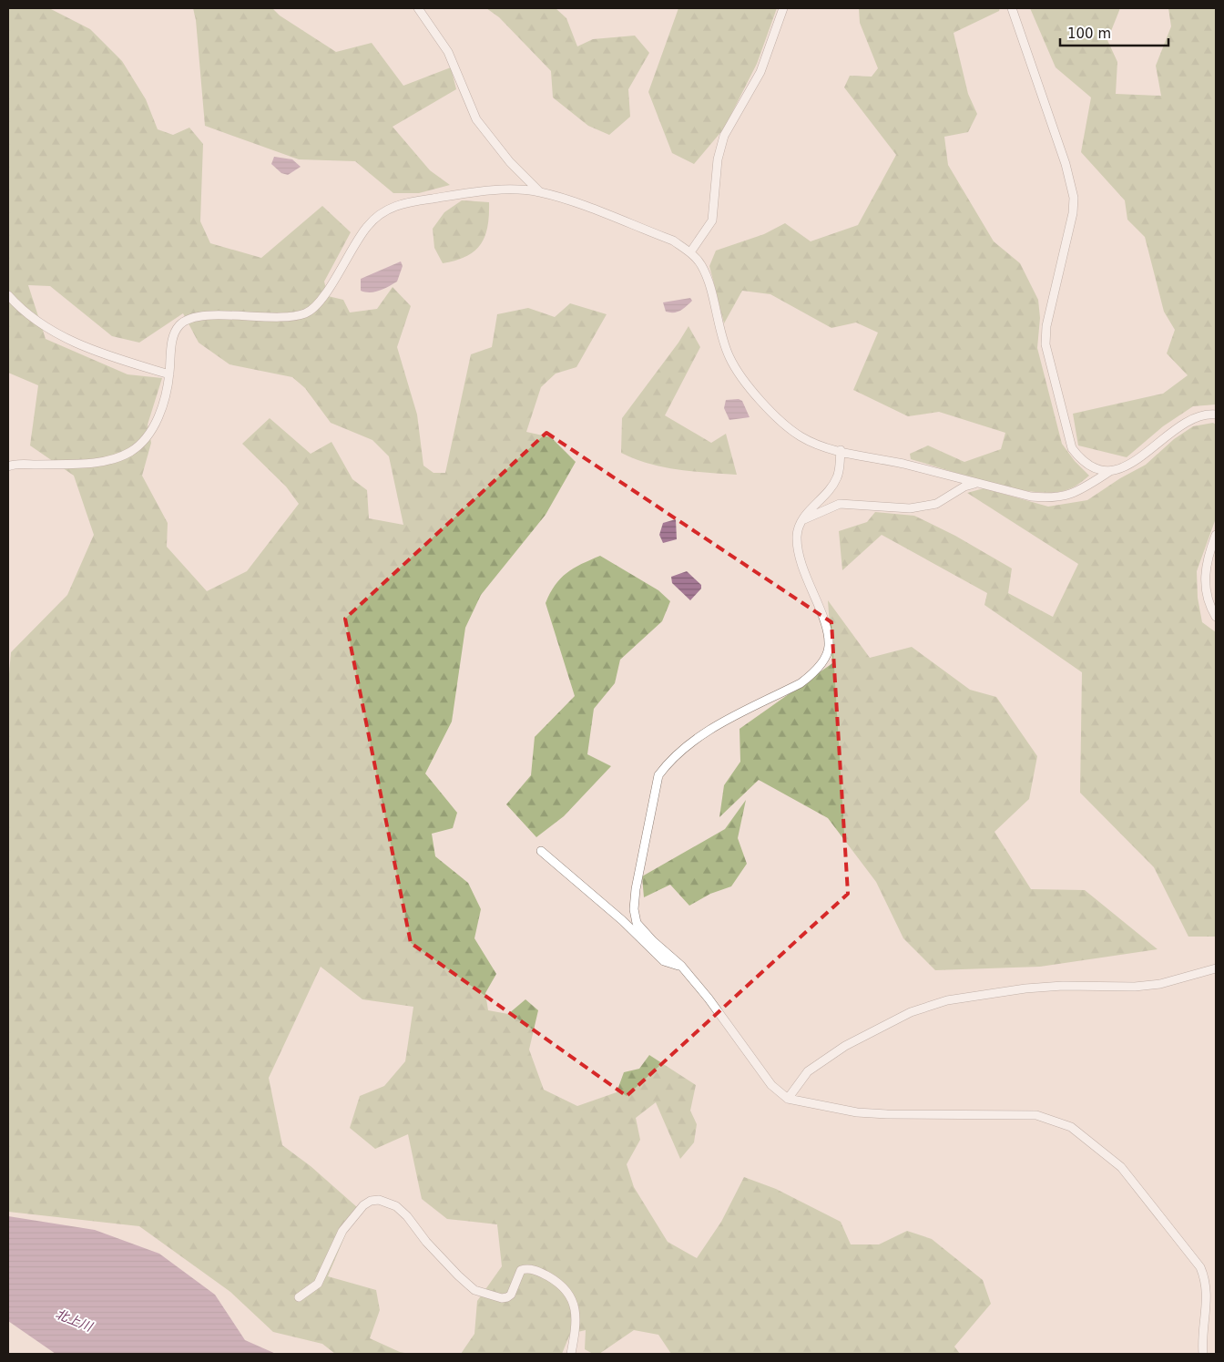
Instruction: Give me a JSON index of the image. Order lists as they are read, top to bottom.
{
  "water": ["北上川"],
  "scale_bar": "100 m"
}
